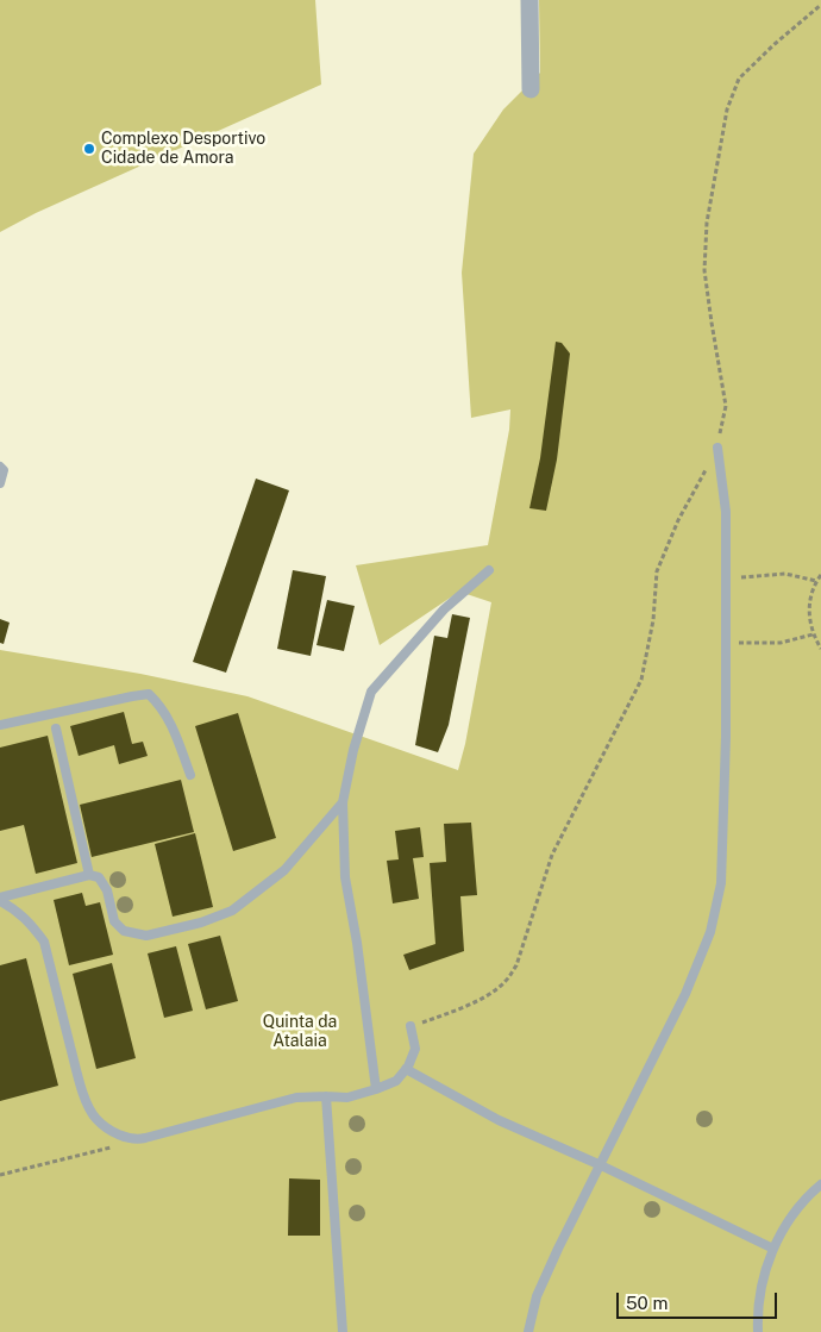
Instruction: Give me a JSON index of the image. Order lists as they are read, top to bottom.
{
  "parks": ["Quinta da Atalaia"],
  "places": ["Complexo Desportivo Cidade de Amora"],
  "scale_bar": "50 m"
}
